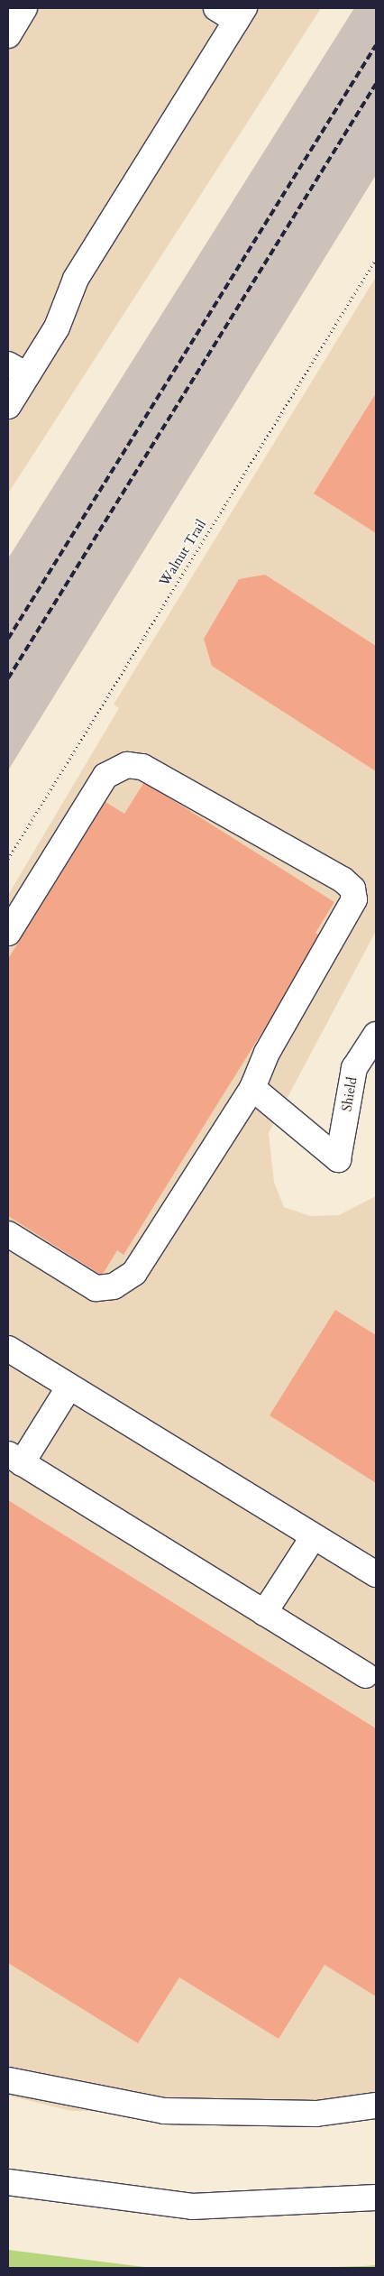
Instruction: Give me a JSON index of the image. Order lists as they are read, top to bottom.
{
  "streets": {
    "street": ["Shield"],
    "path": ["Walnut Trail"]
  }
}
